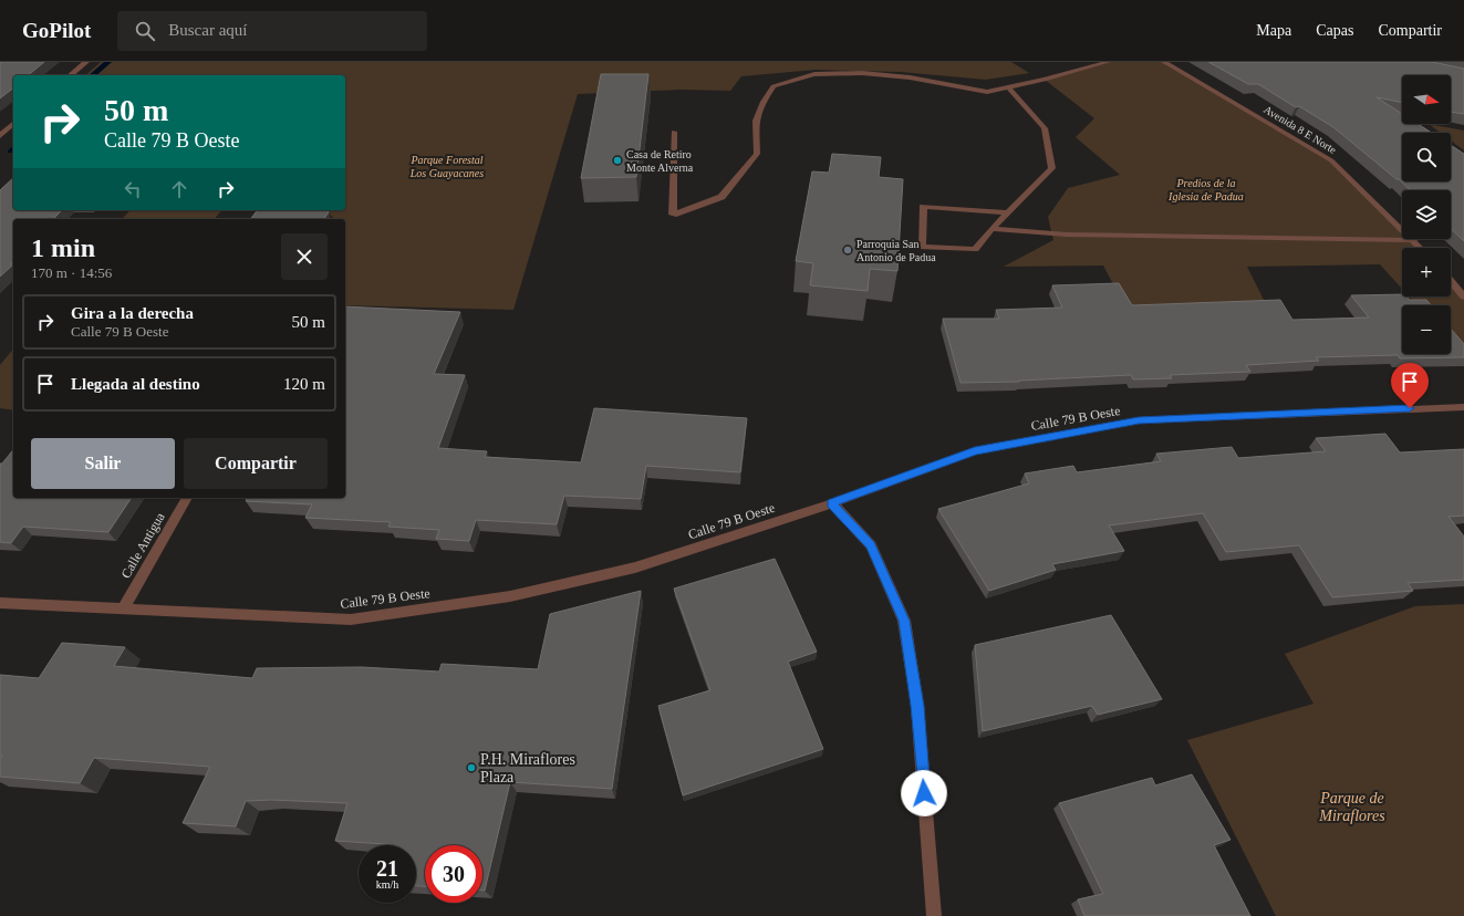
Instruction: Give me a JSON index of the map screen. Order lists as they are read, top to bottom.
{
  "streets": {
    "street": ["Avenida 8 E Norte", "Calle 79 B Oeste", "Calle Antigua"]
  },
  "crossings": [
    ["Calle 79 B Oeste", "Calle Antigua"]
  ],
  "parks": ["Parque Forestal Los Guayacanes", "Predios de la Iglesia de Padua", "Parque de Miraflores"],
  "places": ["Casa de Retiro Monte Alverna", "Parroquia San Antonio de Padua", "P.H. Miraflores Plaza"],
  "north": "right",
  "page": {
    "header": "GoPilot",
    "search": "Buscar aquí",
    "nav": ["Mapa", "Capas", "Compartir"],
    "map_buttons": ["+", "−"],
    "turn": ["50 m", "Calle 79 B Oeste"],
    "heading": ["1 min", "170 m · 14:56"],
    "list": [
      {
        "name": "Gira a la derecha",
        "note": "Calle 79 B Oeste",
        "value": "50 m"
      },
      {
        "name": "Llegada al destino",
        "value": "120 m"
      }
    ],
    "buttons": ["Salir", "Compartir"],
    "speed": "21 km/h",
    "limit": "30"
  }
}
